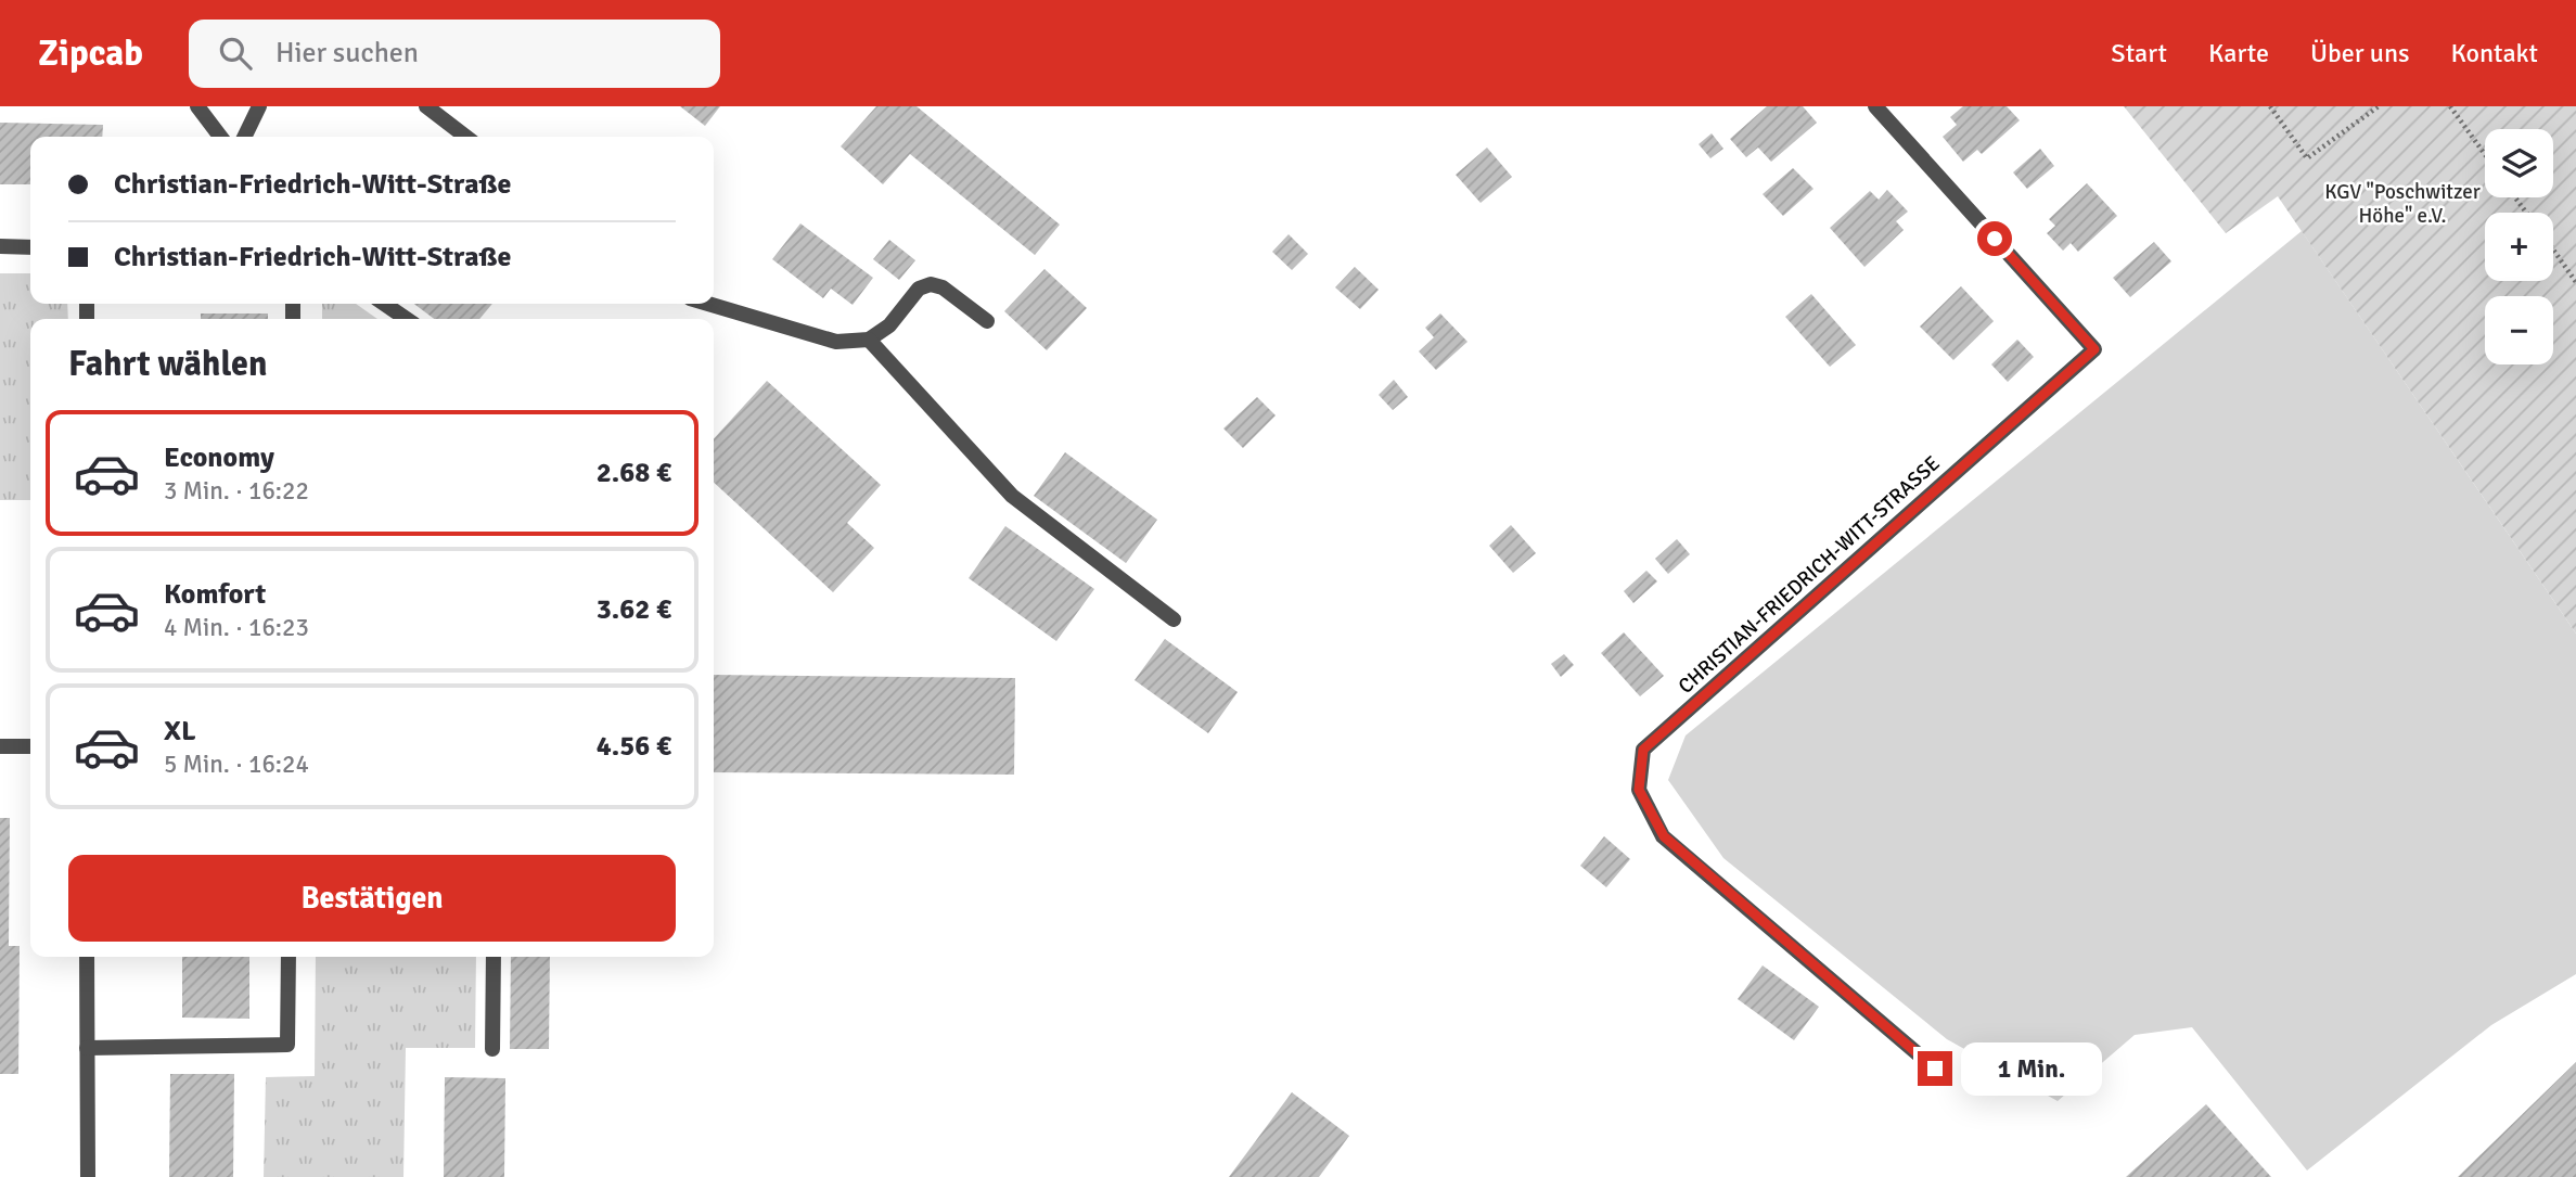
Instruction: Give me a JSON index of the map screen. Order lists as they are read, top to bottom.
{
  "streets": {
    "street": ["CHRISTIAN-FRIEDRICH-WITT-STRASSE"]
  },
  "parks": ["KGV \"Poschwitzer Höhe\" e.V."],
  "page": {
    "header": "Zipcab",
    "search": "Hier suchen",
    "nav": [
      "Start",
      "Karte",
      "Über uns",
      "Kontakt"
    ],
    "map_buttons": ["+", "−"],
    "banner": ["Christian-Friedrich-Witt-Straße", "Christian-Friedrich-Witt-Straße"],
    "heading": "Fahrt wählen",
    "list": [
      {
        "name": "Economy",
        "note": "3 Min. · 16:22",
        "value": "2.68 €"
      },
      {
        "name": "Komfort",
        "note": "4 Min. · 16:23",
        "value": "3.62 €"
      },
      {
        "name": "XL",
        "note": "5 Min. · 16:24",
        "value": "4.56 €"
      }
    ],
    "buttons": "Bestätigen",
    "bubble": "1 Min."
  }
}
